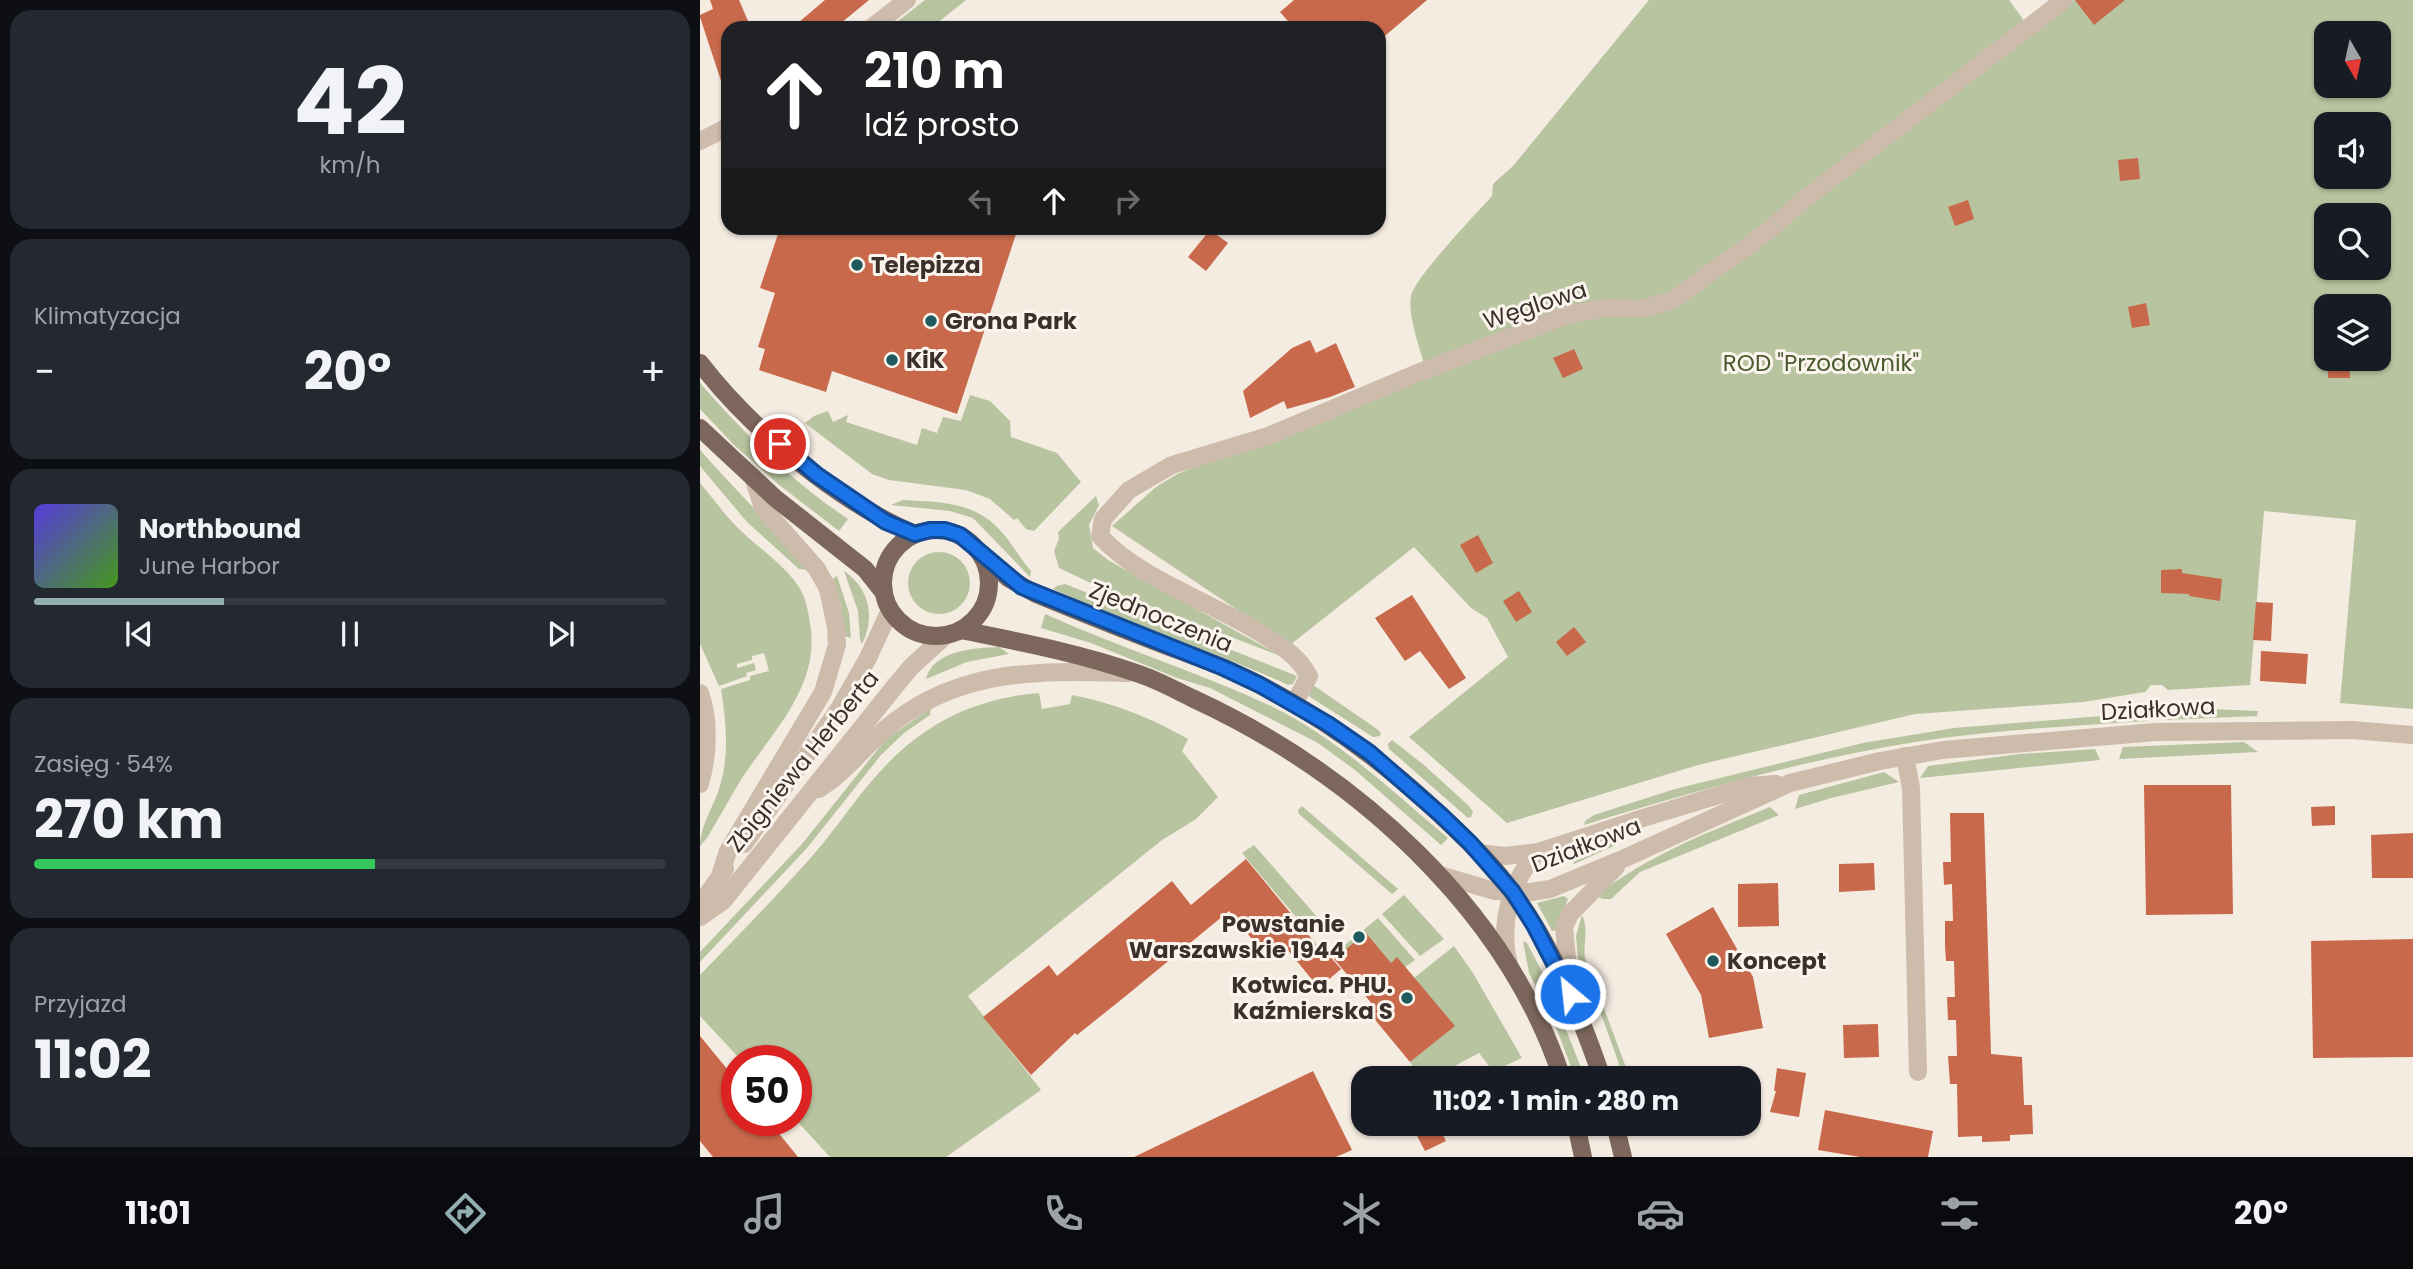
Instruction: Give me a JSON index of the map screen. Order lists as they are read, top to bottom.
{
  "streets": {
    "main road": ["Zjednoczenia"],
    "street": ["Węglowa", "Działkowa", "Zbigniewa Herberta"]
  },
  "crossings": [
    ["Węglowa", "Zjednoczenia"],
    ["Zjednoczenia", "Działkowa"],
    ["Zjednoczenia", "Zbigniewa Herberta"]
  ],
  "parks": ["ROD \"Przodownik\""],
  "places": [
    "Telepizza",
    "Grona Park",
    "KiK",
    "Powstanie Warszawskie 1944",
    "Koncept",
    "Kotwica. PHU. Kaźmierska S"
  ],
  "north": "bottom",
  "page": {
    "tile": [
      ["42", "km/h"],
      "Klimatyzacja",
      ["Zasięg · 54%", "270 km"],
      ["Przyjazd", "11:02"]
    ],
    "turn": ["210 m", "Idź prosto"],
    "heat": ["−", "20°", "+"],
    "song": ["Northbound", "June Harbor"],
    "limit": "50",
    "trip": "11:02 · 1 min · 280 m",
    "tabs": ["11:01", "20°"]
  }
}
